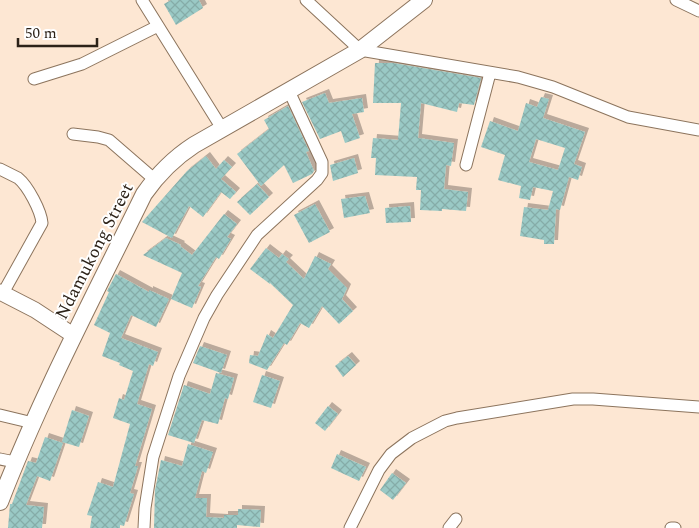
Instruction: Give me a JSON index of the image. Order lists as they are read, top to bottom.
{
  "streets": {
    "main road": ["Ndamukong Street"]
  },
  "scale_bar": "50 m"
}
